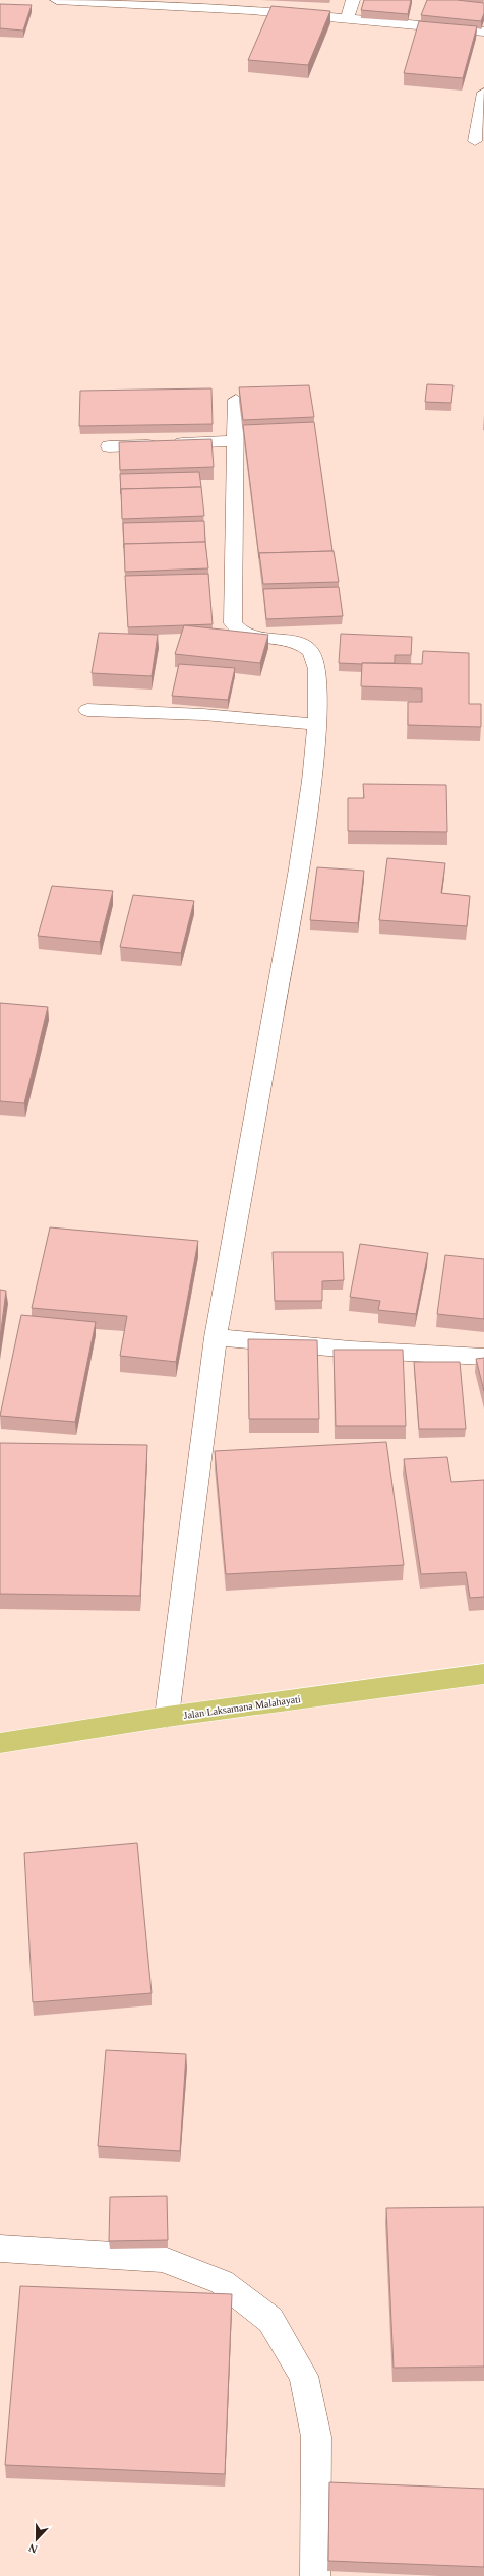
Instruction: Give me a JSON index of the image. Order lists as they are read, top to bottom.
{
  "streets": {
    "highway": ["Jalan Laksamana Malahayati"]
  },
  "north": "bottom"
}
